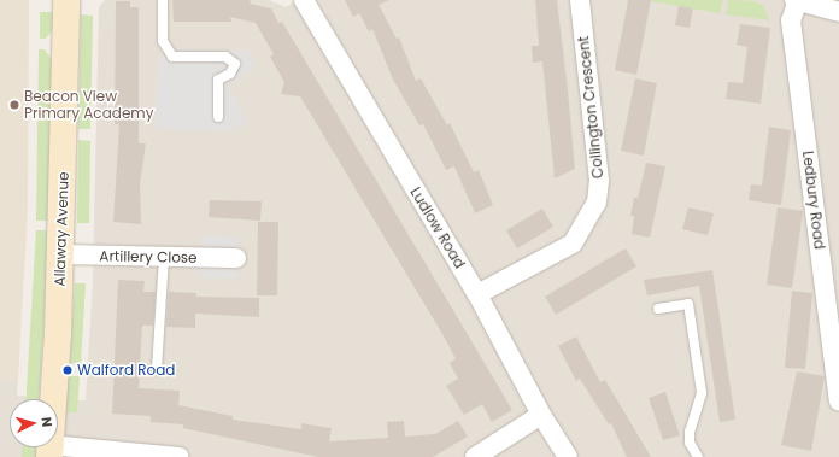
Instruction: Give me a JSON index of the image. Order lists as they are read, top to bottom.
{
  "streets": {
    "street": [
      "Collington Crescent",
      "Ledbury Road",
      "Ludlow Road",
      "Allaway Avenue",
      "Artillery Close"
    ]
  },
  "crossings": [
    ["Collington Crescent", "Ludlow Road"],
    ["Allaway Avenue", "Artillery Close"]
  ],
  "places": ["Beacon View Primary Academy", "Walford Road"],
  "north": "right"
}
